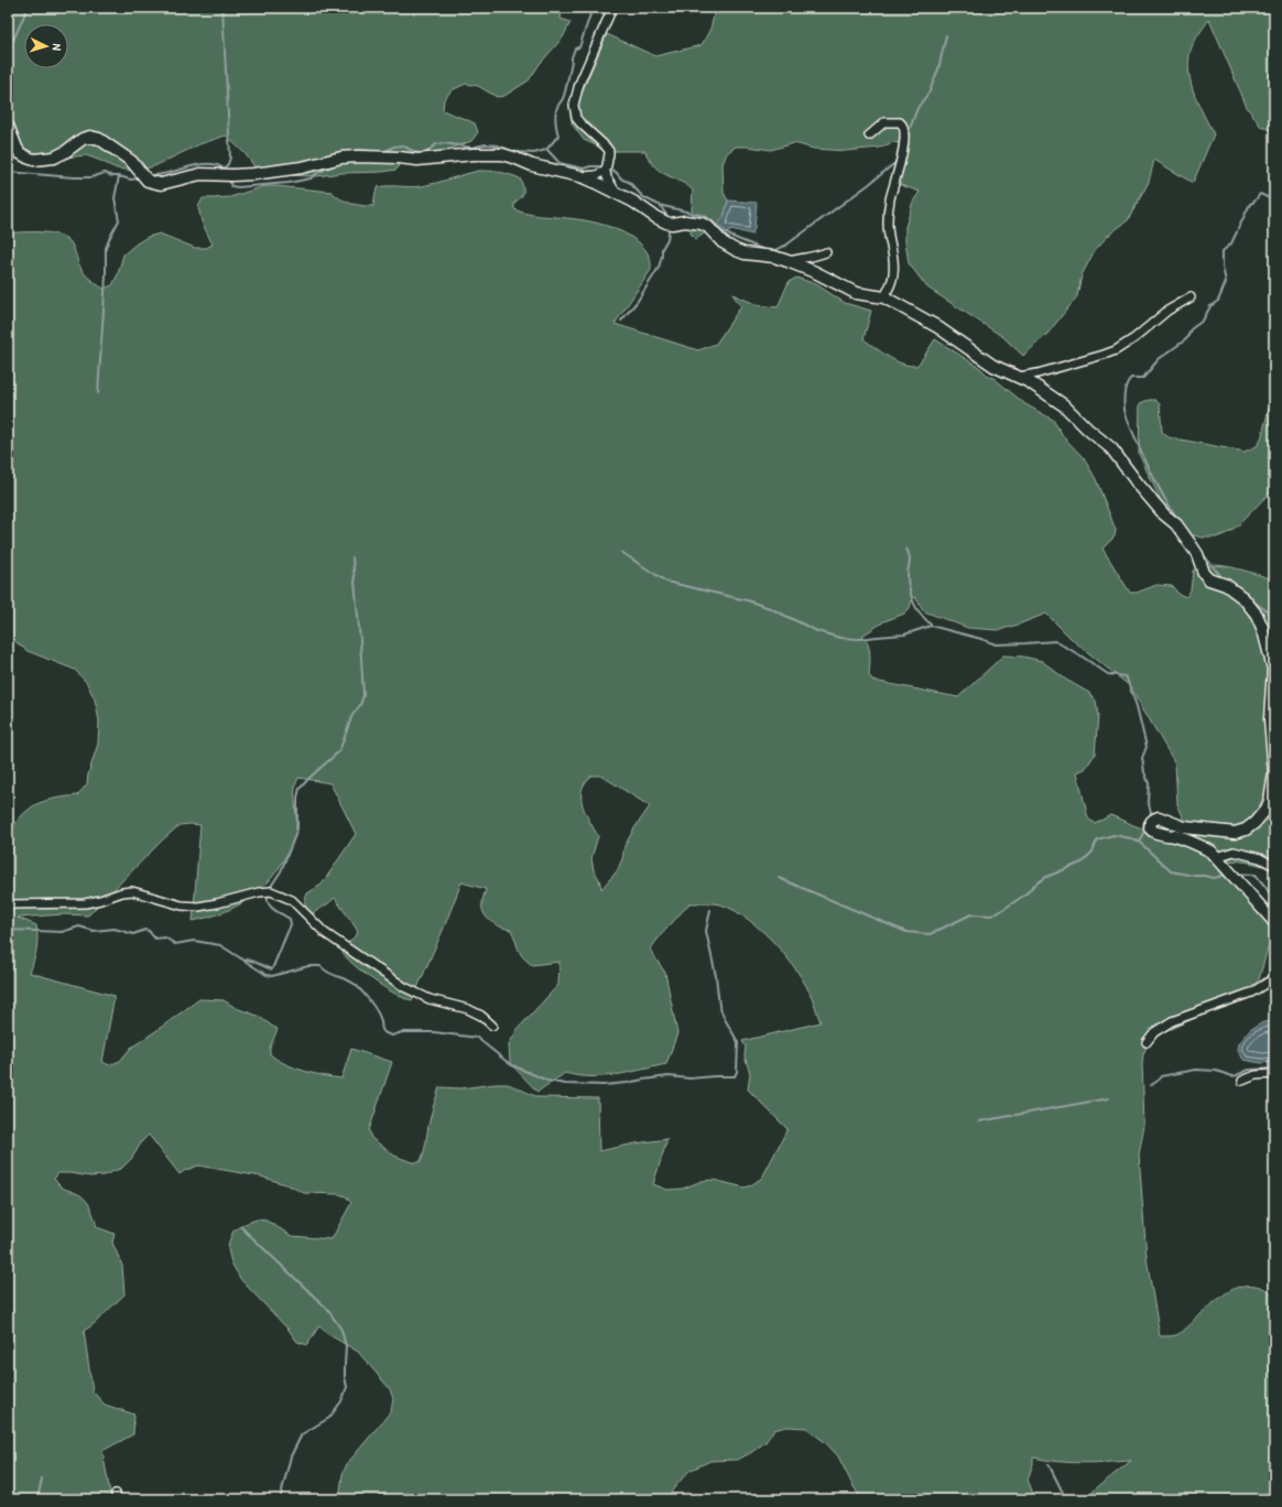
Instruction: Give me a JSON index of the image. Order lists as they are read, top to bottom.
{
  "north": "right"
}
